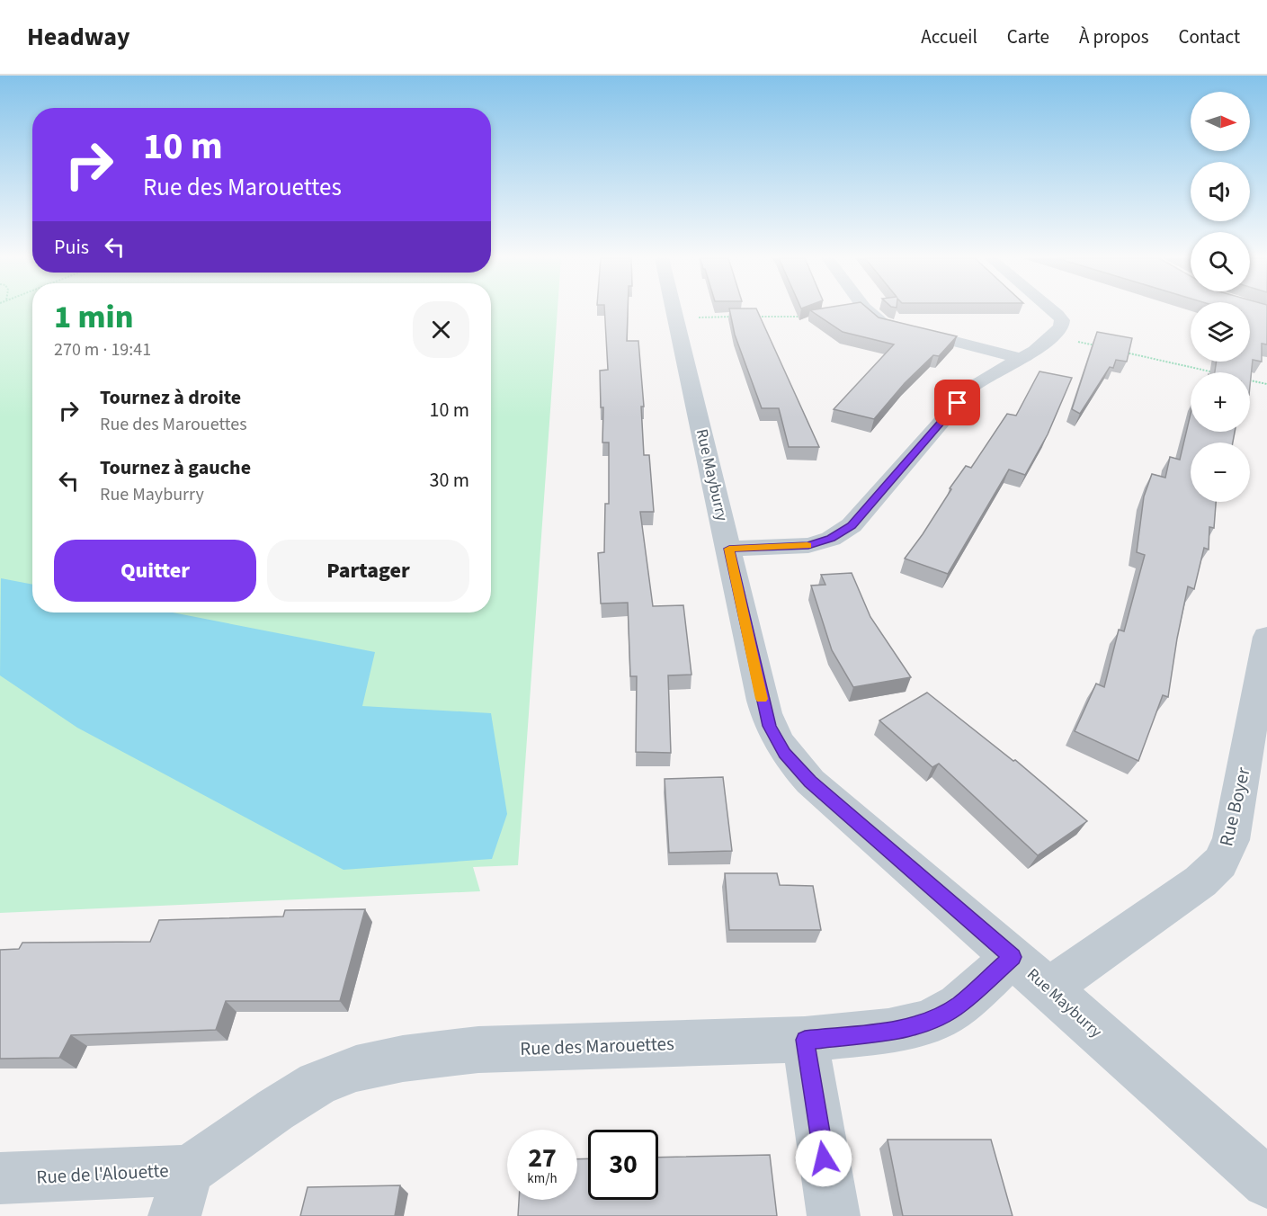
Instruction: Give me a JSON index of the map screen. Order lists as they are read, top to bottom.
{
  "streets": {
    "street": [
      "Rue Mayburry",
      "Rue Boyer",
      "Rue des Marouettes",
      "Rue de l'Alouette"
    ]
  },
  "crossings": [
    ["Rue Mayburry", "Rue Boyer"],
    ["Rue Mayburry", "Rue des Marouettes"],
    ["Rue des Marouettes", "Rue de l'Alouette"]
  ],
  "north": "right",
  "page": {
    "header": "Headway",
    "nav": [
      "Accueil",
      "Carte",
      "À propos",
      "Contact"
    ],
    "map_buttons": ["+", "−"],
    "turn": ["10 m", "Rue des Marouettes"],
    "then": "Puis",
    "heading": ["1 min", "270 m · 19:41"],
    "list": [
      {
        "name": "Tournez à droite",
        "note": "Rue des Marouettes",
        "value": "10 m"
      },
      {
        "name": "Tournez à gauche",
        "note": "Rue Mayburry",
        "value": "30 m"
      }
    ],
    "buttons": ["Quitter", "Partager"],
    "speed": "27 km/h",
    "limit": "30"
  }
}
